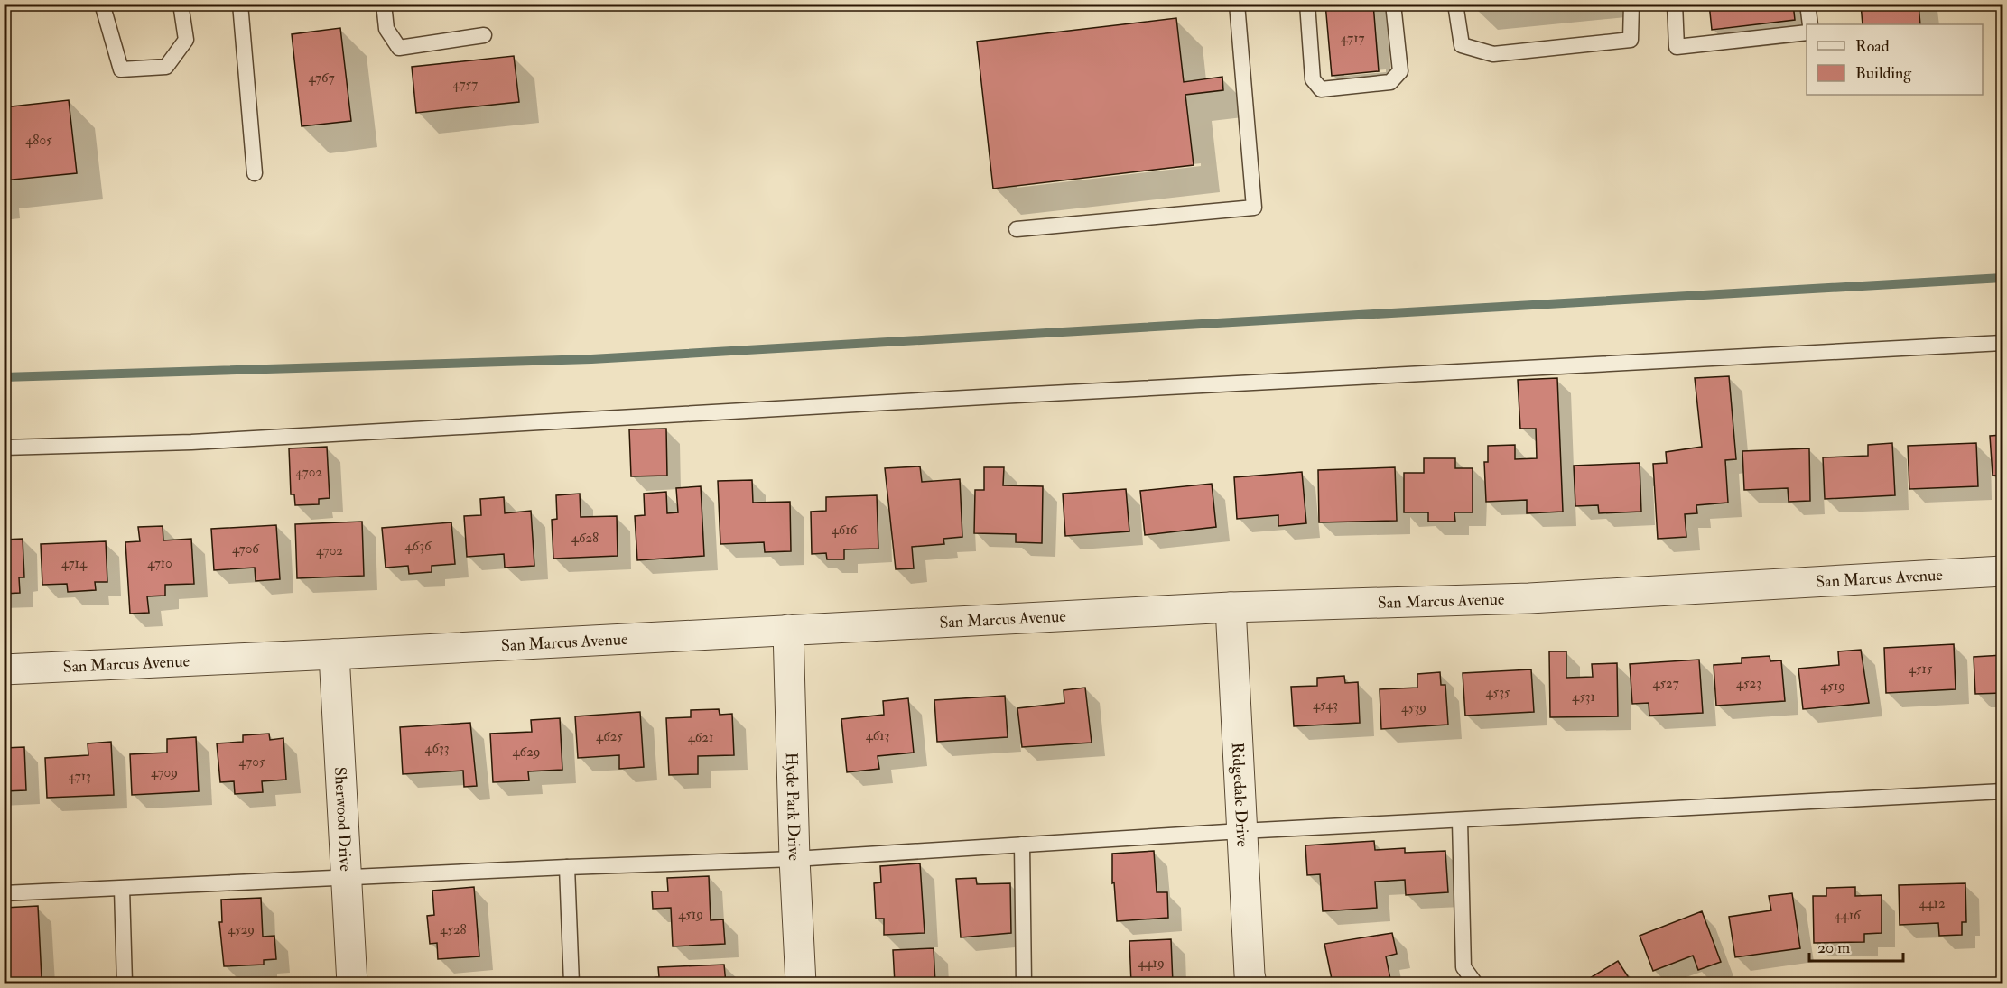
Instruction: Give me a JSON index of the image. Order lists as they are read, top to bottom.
{
  "streets": {
    "street": [
      "San Marcus Avenue",
      "Ridgedale Drive",
      "Hyde Park Drive",
      "Sherwood Drive"
    ]
  },
  "crossings": [
    ["San Marcus Avenue", "Ridgedale Drive"],
    ["San Marcus Avenue", "Hyde Park Drive"],
    ["San Marcus Avenue", "Sherwood Drive"]
  ],
  "house_numbers": [
    "4717",
    "4767",
    "4757",
    "4805",
    "4702",
    "4616",
    "4628",
    "4636",
    "4706",
    "4702",
    "4714",
    "4710",
    "4515",
    "4527",
    "4523",
    "4519",
    "4535",
    "4531",
    "4543",
    "4539",
    "4613",
    "4625",
    "4621",
    "4633",
    "4629",
    "4705",
    "4709",
    "4713",
    "4412",
    "4519",
    "4416",
    "4529",
    "4528",
    "4419"
  ],
  "legend": ["Road", "Building"],
  "scale_bar": "20 m"
}
